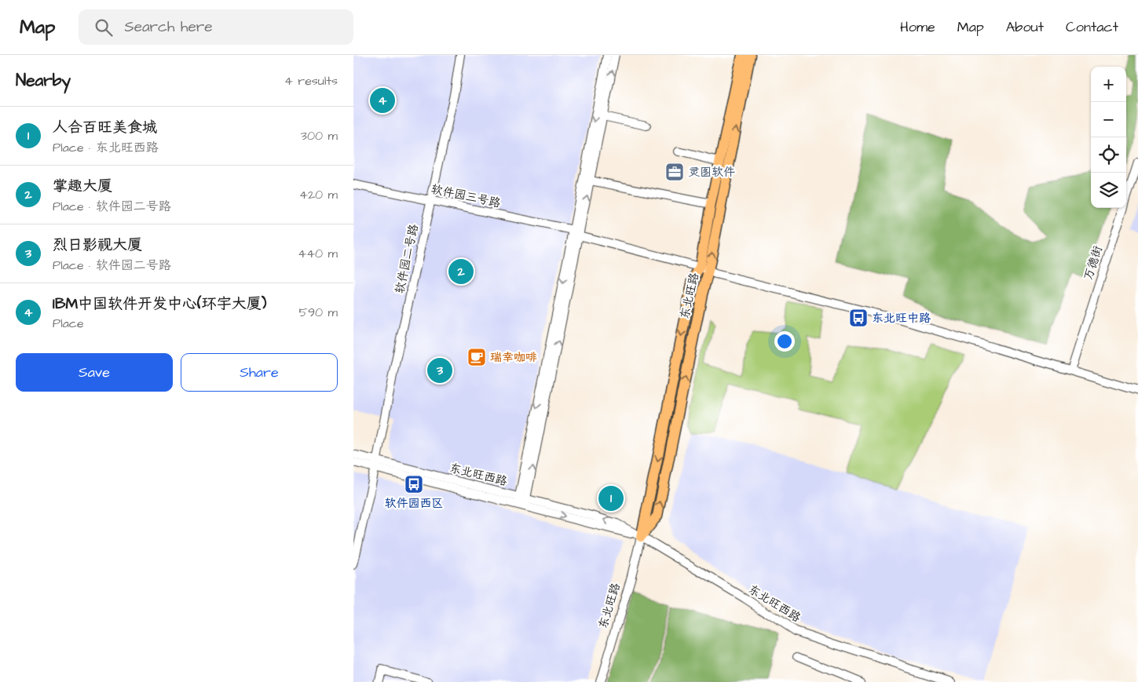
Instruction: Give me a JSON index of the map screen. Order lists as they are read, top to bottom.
{
  "streets": {
    "main road": ["东北旺路"],
    "street": [
      "软件园三号路",
      "软件园二号路",
      "万德街",
      "东北旺西路"
    ]
  },
  "crossings": [
    ["软件园三号路", "软件园二号路"],
    ["软件园二号路", "东北旺西路"],
    ["东北旺路", "东北旺西路"]
  ],
  "places": {
    "office": ["灵图软件"],
    "bus stop": ["东北旺中路", "软件园西区"],
    "cafe": ["瑞幸咖啡"]
  },
  "page": {
    "header": "Map",
    "search": "Search here",
    "nav": [
      "Home",
      "Map",
      "About",
      "Contact"
    ],
    "heading": ["Nearby", "4 results"],
    "map_buttons": ["+", "−"],
    "pins": [
      "4",
      "2",
      "3",
      "1"
    ],
    "list": [
      {
        "mark": "1",
        "name": "人合百旺美食城",
        "note": "Place · 东北旺西路",
        "value": "300 m"
      },
      {
        "mark": "2",
        "name": "掌趣大厦",
        "note": "Place · 软件园二号路",
        "value": "420 m"
      },
      {
        "mark": "3",
        "name": "烈日影视大厦",
        "note": "Place · 软件园二号路",
        "value": "440 m"
      },
      {
        "mark": "4",
        "name": "IBM中国软件开发中心(环宇大厦)",
        "note": "Place",
        "value": "590 m"
      }
    ],
    "buttons": ["Save", "Share"]
  }
}
